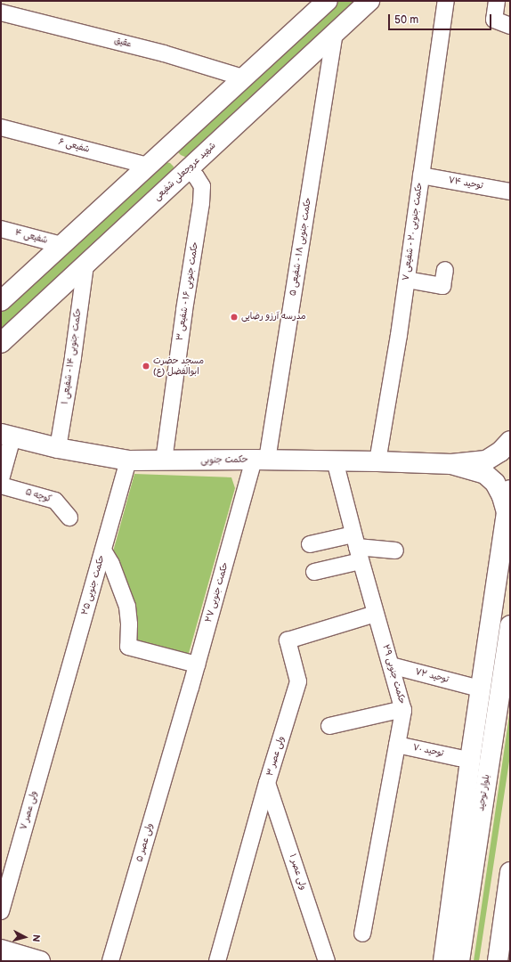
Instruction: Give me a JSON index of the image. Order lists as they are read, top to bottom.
{
  "streets": {
    "street": [
      "عقیق",
      "شفیعی ۶",
      "شهید عروجعلی شفیعی",
      "توحید ۷۴",
      "حکمت جنوبی ۲۰ - شفیعی ۷",
      "شفیعی ۴",
      "حکمت جنوبی ۱۸ - شفیعی ۵",
      "حکمت جنوبی ۱۶ - شفیعی ۳",
      "حکمت جنوبی ۱۴ - شفیعی ۱",
      "حکمت جنوبی",
      "کوچه ۵",
      "حکمت جنوبی ۲۵",
      "حکمت جنوبی ۲۷",
      "حکمت جنوبی ۲۹",
      "توحید ۷۲",
      "توحید ۷۰",
      "ولی عصر ۳",
      "بلوار توحید",
      "ولی عصر ۷",
      "ولی عصر ۵",
      "ولی عصر ۱"
    ]
  },
  "crossings": [
    ["شهید عروجعلی شفیعی", "حکمت جنوبی ۱۸ - شفیعی ۵"],
    ["شهید عروجعلی شفیعی", "حکمت جنوبی ۱۶ - شفیعی ۳"],
    ["شهید عروجعلی شفیعی", "حکمت جنوبی ۱۴ - شفیعی ۱"],
    ["توحید ۷۴", "حکمت جنوبی ۲۰ - شفیعی ۷"],
    ["حکمت جنوبی ۲۰ - شفیعی ۷", "حکمت جنوبی"],
    ["حکمت جنوبی ۱۸ - شفیعی ۵", "حکمت جنوبی"],
    ["حکمت جنوبی ۱۸ - شفیعی ۵", "حکمت جنوبی ۲۷"],
    ["حکمت جنوبی ۱۶ - شفیعی ۳", "حکمت جنوبی"],
    ["حکمت جنوبی ۱۴ - شفیعی ۱", "حکمت جنوبی"],
    ["حکمت جنوبی", "حکمت جنوبی ۲۵"],
    ["حکمت جنوبی", "حکمت جنوبی ۲۷"],
    ["حکمت جنوبی", "حکمت جنوبی ۲۹"],
    ["حکمت جنوبی ۲۵", "ولی عصر ۷"],
    ["حکمت جنوبی ۲۷", "ولی عصر ۵"],
    ["حکمت جنوبی ۲۹", "توحید ۷۲"],
    ["حکمت جنوبی ۲۹", "توحید ۷۰"],
    ["حکمت جنوبی ۲۹", "ولی عصر ۳"],
    ["ولی عصر ۳", "ولی عصر ۱"]
  ],
  "places": ["مدرسه آرزو رضایی", "مسجد حضرت ابوالفضل (ع)"],
  "scale_bar": "50 m",
  "north": "right"
}
